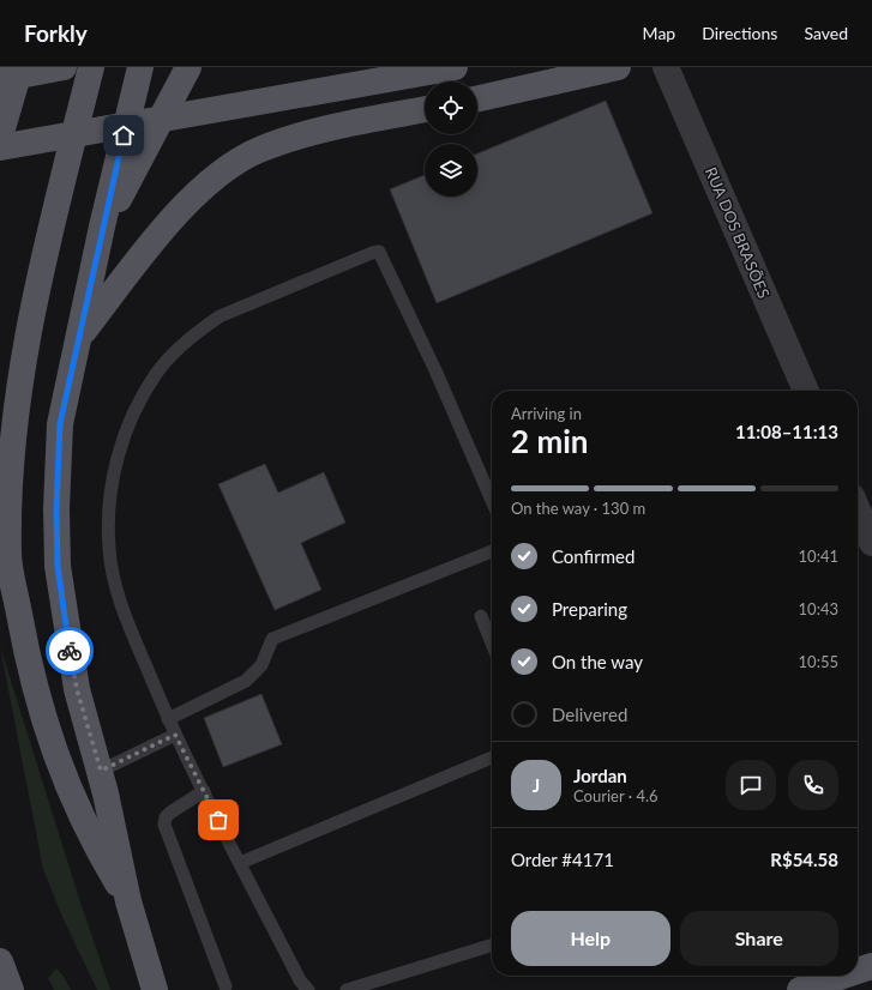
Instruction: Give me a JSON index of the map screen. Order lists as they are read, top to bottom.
{
  "streets": {
    "street": ["RUA DOS BRASÕES"]
  },
  "page": {
    "header": "Forkly",
    "nav": ["Map", "Directions", "Saved"],
    "heading": ["2 min", "Arriving in", "11:08–11:13"],
    "panel": [
      "Jordan",
      "Courier · 4.6",
      "Order #4171",
      "R$54.58"
    ],
    "bar": "On the way · 130 m",
    "list": [
      ["Confirmed", "10:41"],
      ["Preparing", "10:43"],
      ["On the way", "10:55"],
      "Delivered"
    ],
    "round": "J",
    "buttons": ["Help", "Share"]
  }
}
